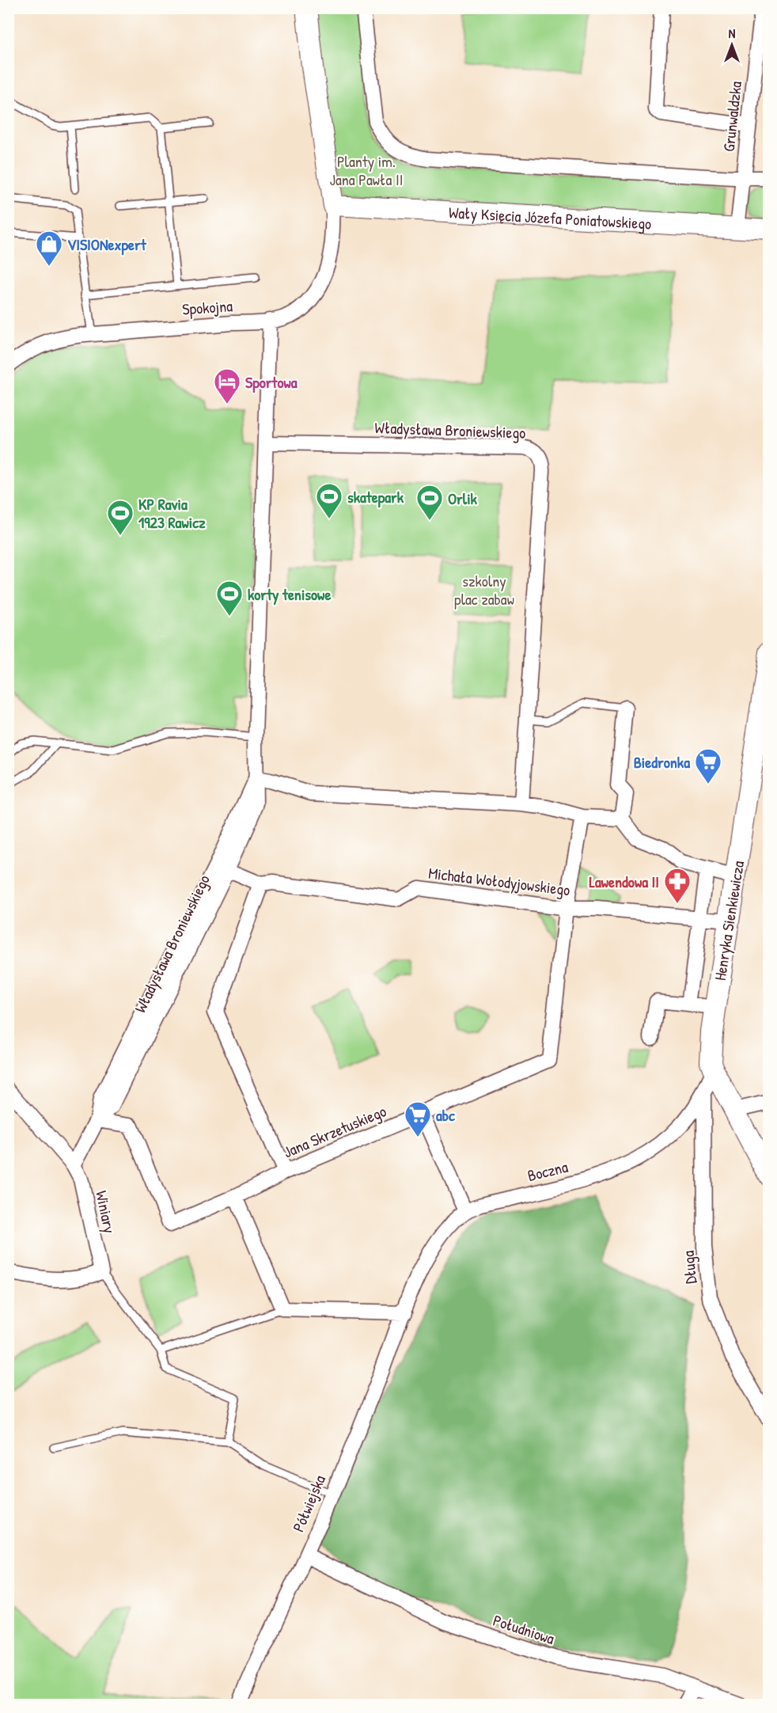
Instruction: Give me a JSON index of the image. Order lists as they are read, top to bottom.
{
  "streets": {
    "street": [
      "Grunwaldzka",
      "Wały Księcia Józefa Poniatowskiego",
      "Spokojna",
      "Władysława Broniewskiego",
      "Michała Wołodyjowskiego",
      "Henryka Sienkiewicza",
      "Jana Skrzetuskiego",
      "Boczna",
      "Winiary",
      "Długa",
      "Półwiejska",
      "Południowa"
    ]
  },
  "crossings": [
    ["Grunwaldzka", "Wały Księcia Józefa Poniatowskiego"],
    ["Wały Księcia Józefa Poniatowskiego", "Spokojna"],
    ["Spokojna", "Władysława Broniewskiego"],
    ["Władysława Broniewskiego", "Michała Wołodyjowskiego"],
    ["Władysława Broniewskiego", "Jana Skrzetuskiego"],
    ["Władysława Broniewskiego", "Winiary"],
    ["Michała Wołodyjowskiego", "Henryka Sienkiewicza"],
    ["Michała Wołodyjowskiego", "Jana Skrzetuskiego"],
    ["Henryka Sienkiewicza", "Boczna"],
    ["Boczna", "Długa"],
    ["Boczna", "Półwiejska"],
    ["Półwiejska", "Południowa"]
  ],
  "parks": ["Planty im. Jana Pawła II", "szkolny plac zabaw"],
  "places": {
    "shop": ["VISIONexpert"],
    "hotel": ["Sportowa"],
    "sports": [
      "skatepark",
      "Orlik",
      "KP Ravia 1923 Rawicz",
      "korty tenisowe"
    ],
    "supermarket": ["Biedronka", "abc"],
    "pharmacy": ["Lawendowa II"]
  },
  "north": "top"
}
